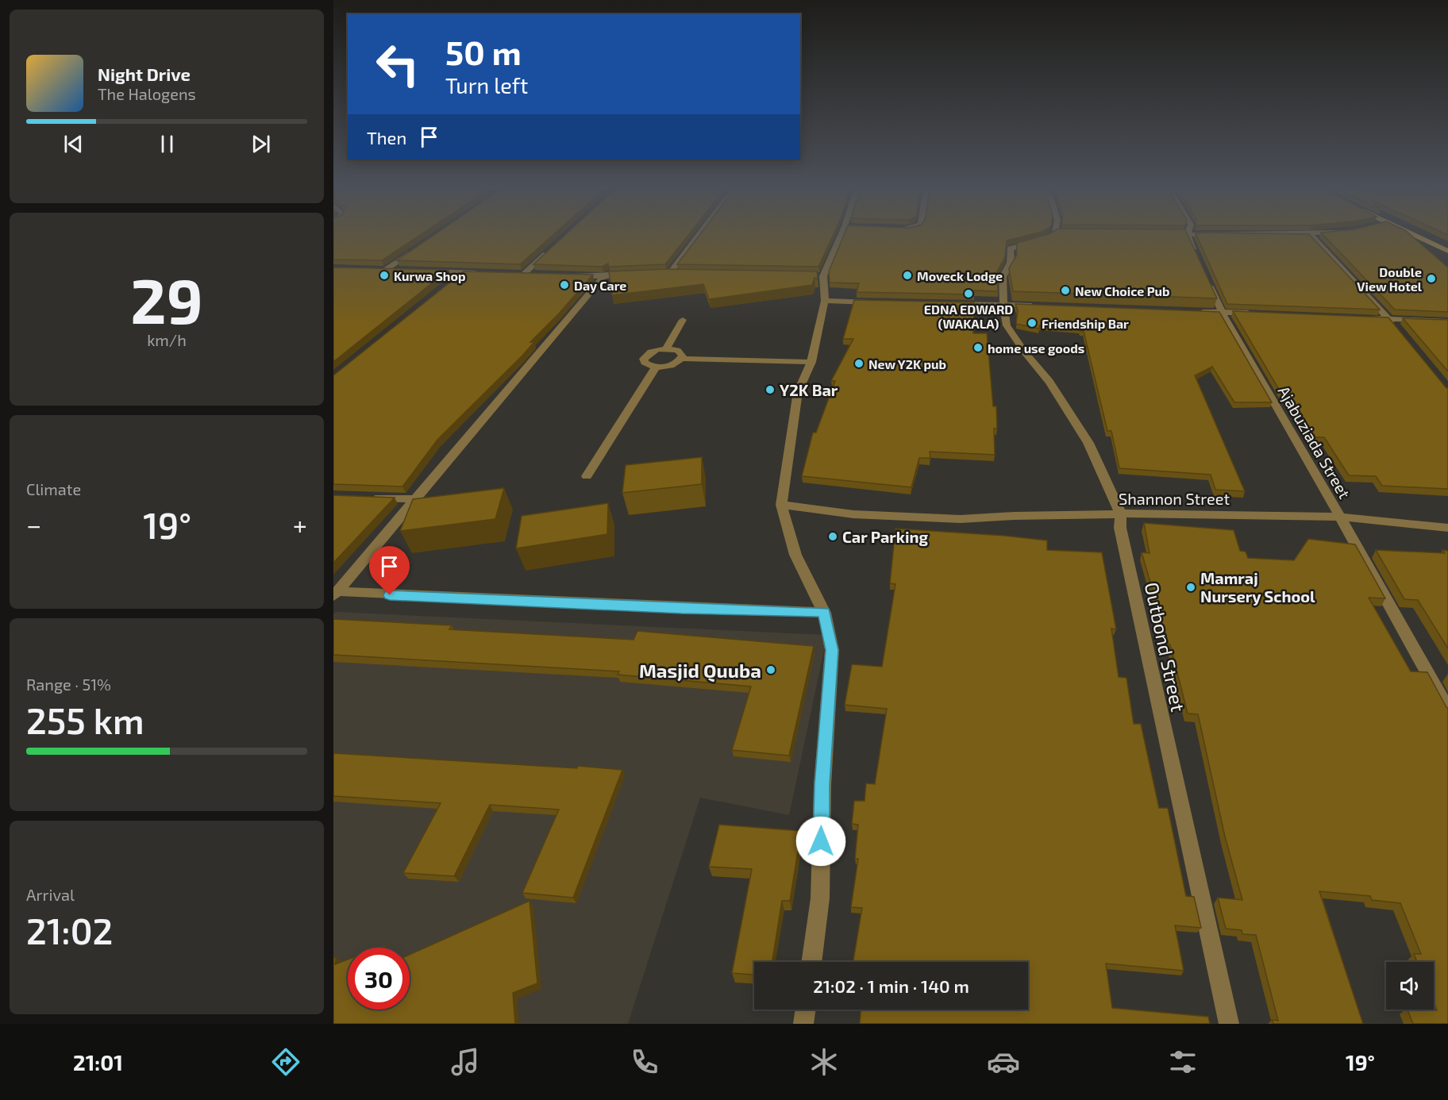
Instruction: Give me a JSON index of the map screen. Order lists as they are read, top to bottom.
{
  "streets": {
    "street": ["Ajabuziada Street", "Shannon Street", "Outbond Street"]
  },
  "crossings": [
    ["Ajabuziada Street", "Shannon Street"],
    ["Shannon Street", "Outbond Street"]
  ],
  "places": [
    "Kurwa Shop",
    "Moveck Lodge",
    "Double View Hotel",
    "Day Care",
    "New Choice Pub",
    "EDNA EDWARD (WAKALA)",
    "Friendship Bar",
    "home use goods",
    "New Y2K pub",
    "Y2K Bar",
    "Car Parking",
    "Mamraj Nursery School",
    "Masjid Quuba"
  ],
  "page": {
    "turn": ["50 m", "Turn left"],
    "song": ["Night Drive", "The Halogens"],
    "then": "Then",
    "tile": [
      ["29", "km/h"],
      "Climate",
      ["Range · 51%", "255 km"],
      ["Arrival", "21:02"]
    ],
    "heat": ["−", "19°", "+"],
    "limit": "30",
    "trip": "21:02 · 1 min · 140 m",
    "tabs": ["21:01", "19°"]
  }
}
